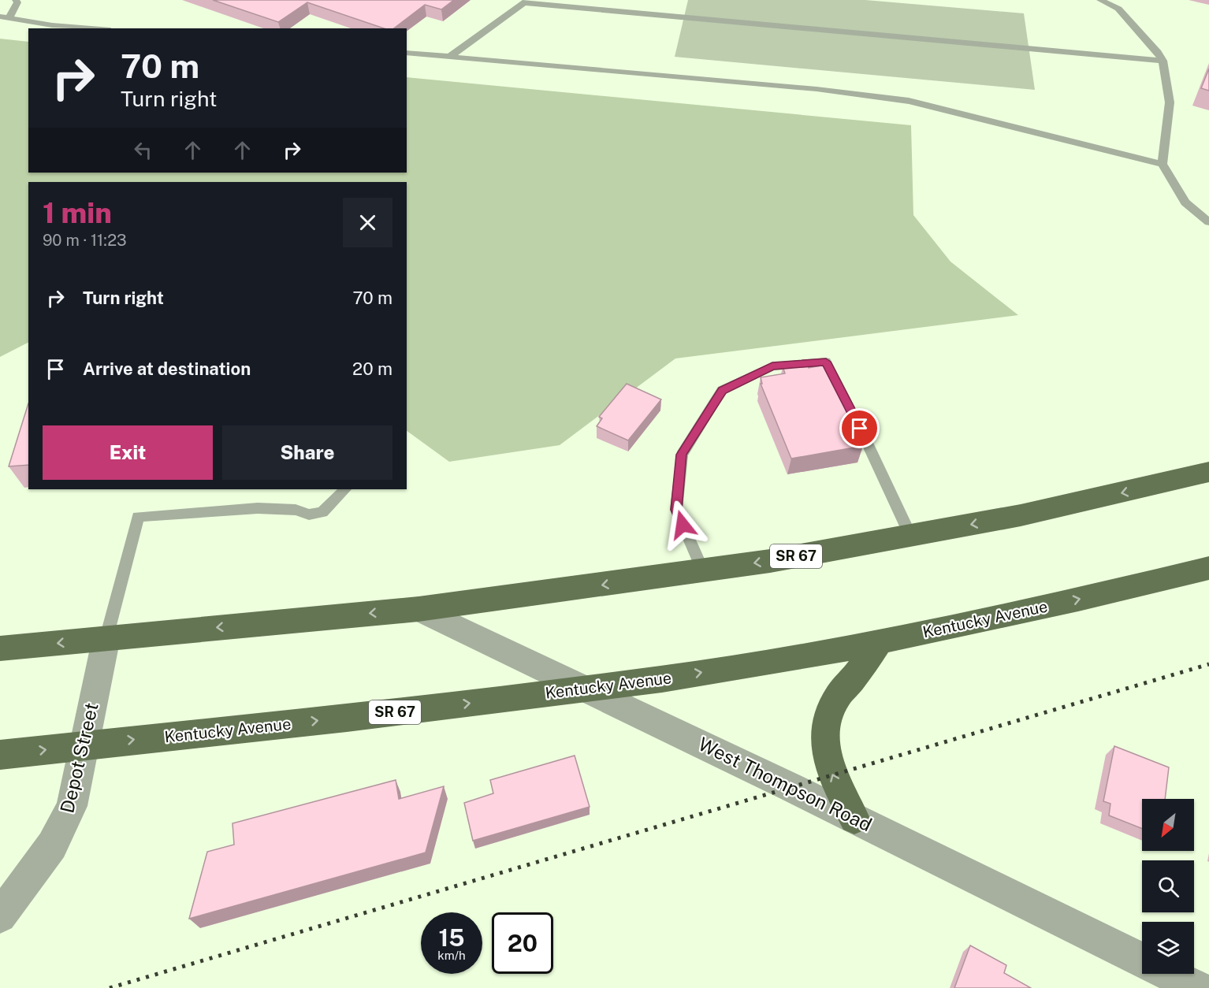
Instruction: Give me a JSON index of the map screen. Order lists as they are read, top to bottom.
{
  "streets": {
    "main road": ["SR 67", "Kentucky Avenue"],
    "street": ["Depot Street", "West Thompson Road"]
  },
  "crossings": [
    ["SR 67", "Depot Street"],
    ["SR 67", "West Thompson Road"],
    ["Kentucky Avenue", "Depot Street"],
    ["Kentucky Avenue", "West Thompson Road"]
  ],
  "north": "bottom left",
  "page": {
    "turn": ["70 m", "Turn right"],
    "heading": ["1 min", "90 m · 11:23"],
    "list": [
      {
        "name": "Turn right",
        "value": "70 m"
      },
      {
        "name": "Arrive at destination",
        "value": "20 m"
      }
    ],
    "buttons": ["Exit", "Share"],
    "speed": "15 km/h",
    "limit": "20"
  }
}
